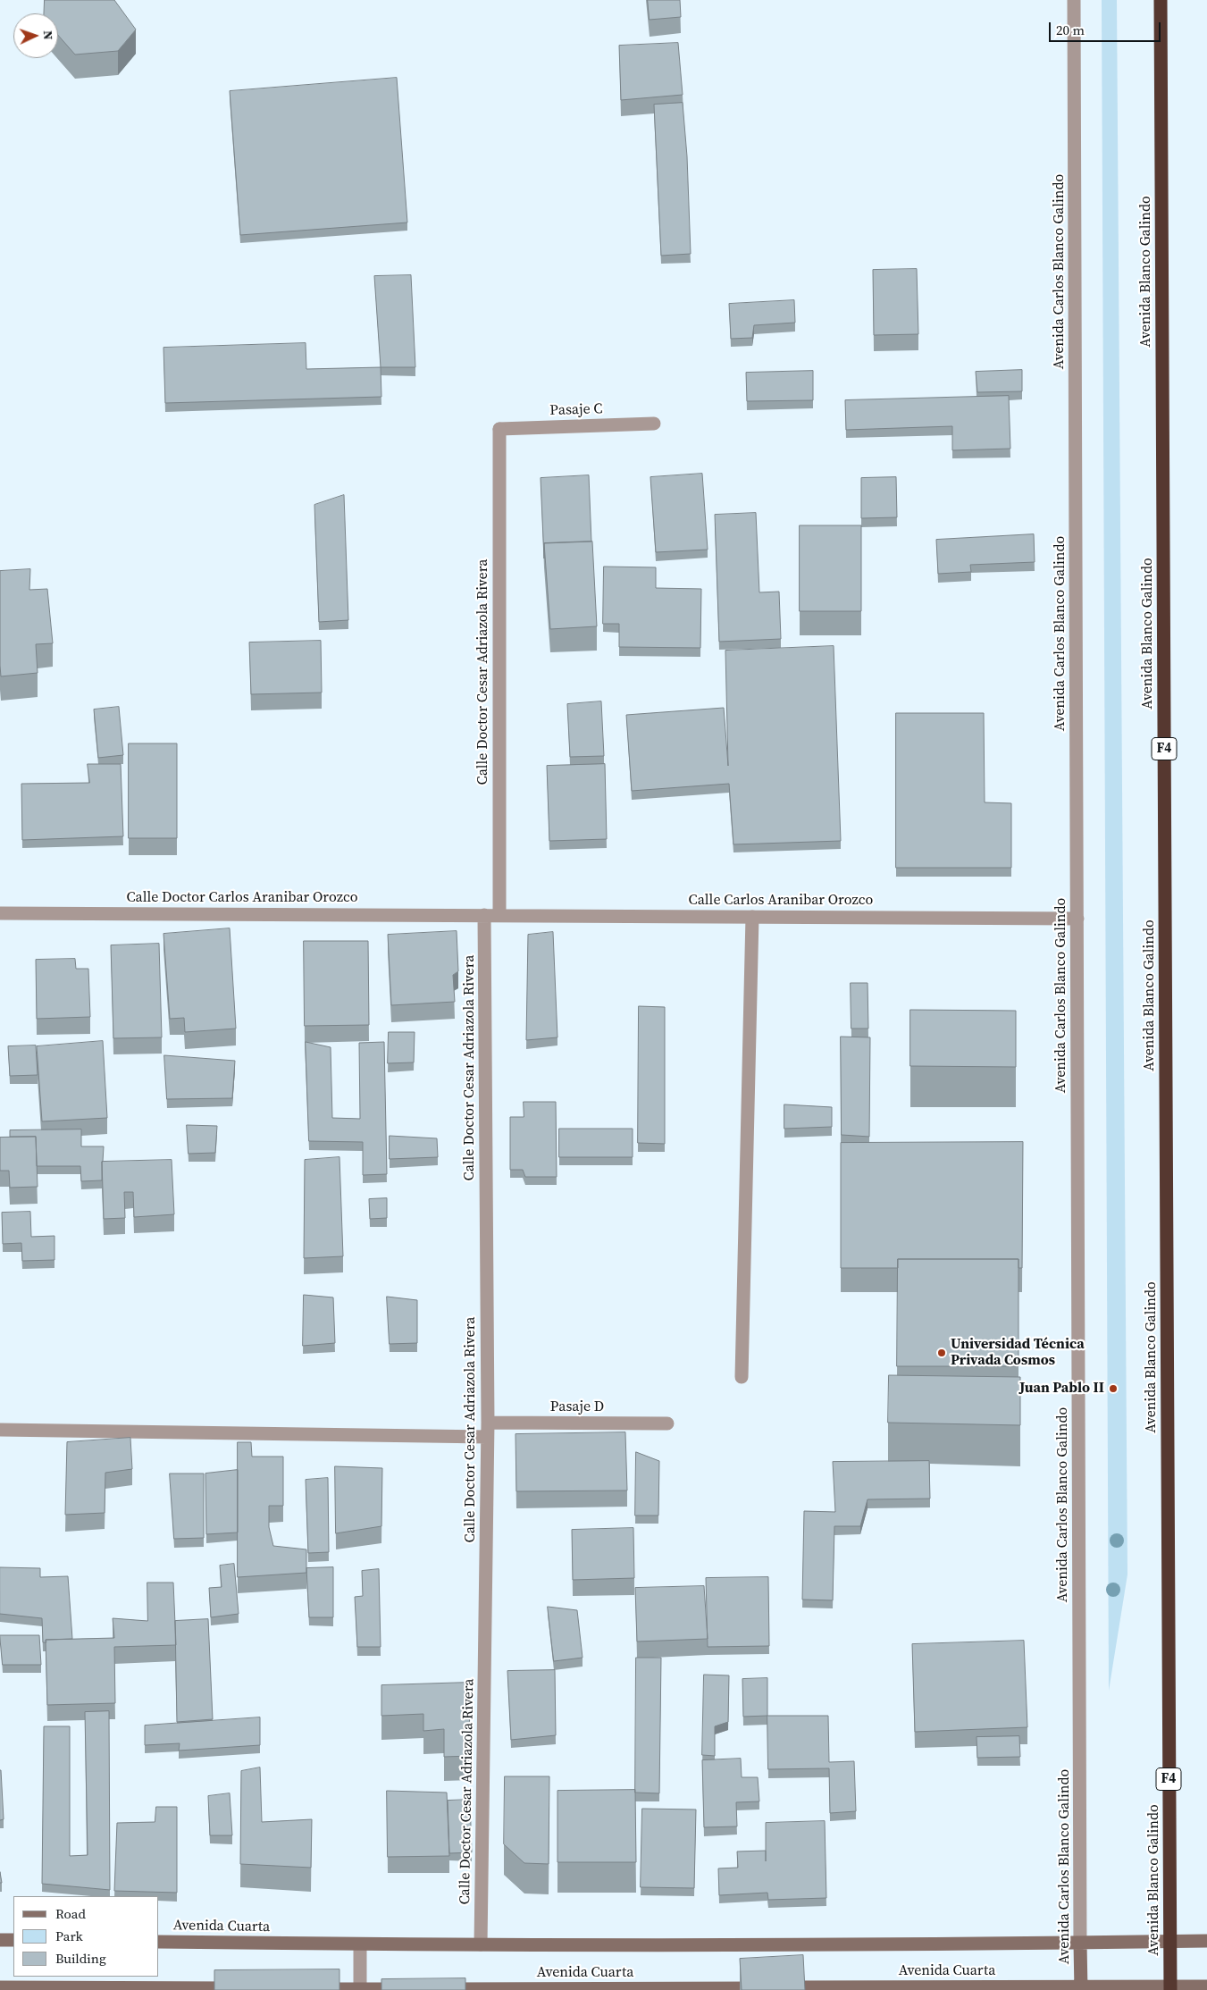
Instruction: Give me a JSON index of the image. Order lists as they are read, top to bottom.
{
  "streets": {
    "highway": ["Avenida Blanco Galindo", "F4"],
    "street": [
      "Avenida Carlos Blanco Galindo",
      "Pasaje C",
      "Calle Doctor Cesar Adriazola Rivera",
      "Calle Doctor Carlos Aranibar Orozco",
      "Calle Carlos Aranibar Orozco",
      "Pasaje D",
      "Avenida Cuarta"
    ]
  },
  "crossings": [
    ["Avenida Carlos Blanco Galindo", "Calle Carlos Aranibar Orozco"],
    ["Avenida Carlos Blanco Galindo", "Avenida Cuarta"],
    ["Avenida Blanco Galindo", "Avenida Cuarta"],
    ["Pasaje C", "Calle Doctor Cesar Adriazola Rivera"],
    ["Calle Doctor Cesar Adriazola Rivera", "Calle Doctor Carlos Aranibar Orozco"],
    ["Calle Doctor Cesar Adriazola Rivera", "Calle Carlos Aranibar Orozco"],
    ["Calle Doctor Cesar Adriazola Rivera", "Pasaje D"],
    ["Calle Doctor Cesar Adriazola Rivera", "Avenida Cuarta"],
    ["Calle Doctor Carlos Aranibar Orozco", "Calle Carlos Aranibar Orozco"]
  ],
  "places": ["Universidad Técnica Privada Cosmos", "Juan Pablo II"],
  "legend": ["Road", "Park", "Building"],
  "scale_bar": "20 m",
  "north": "right"
}
